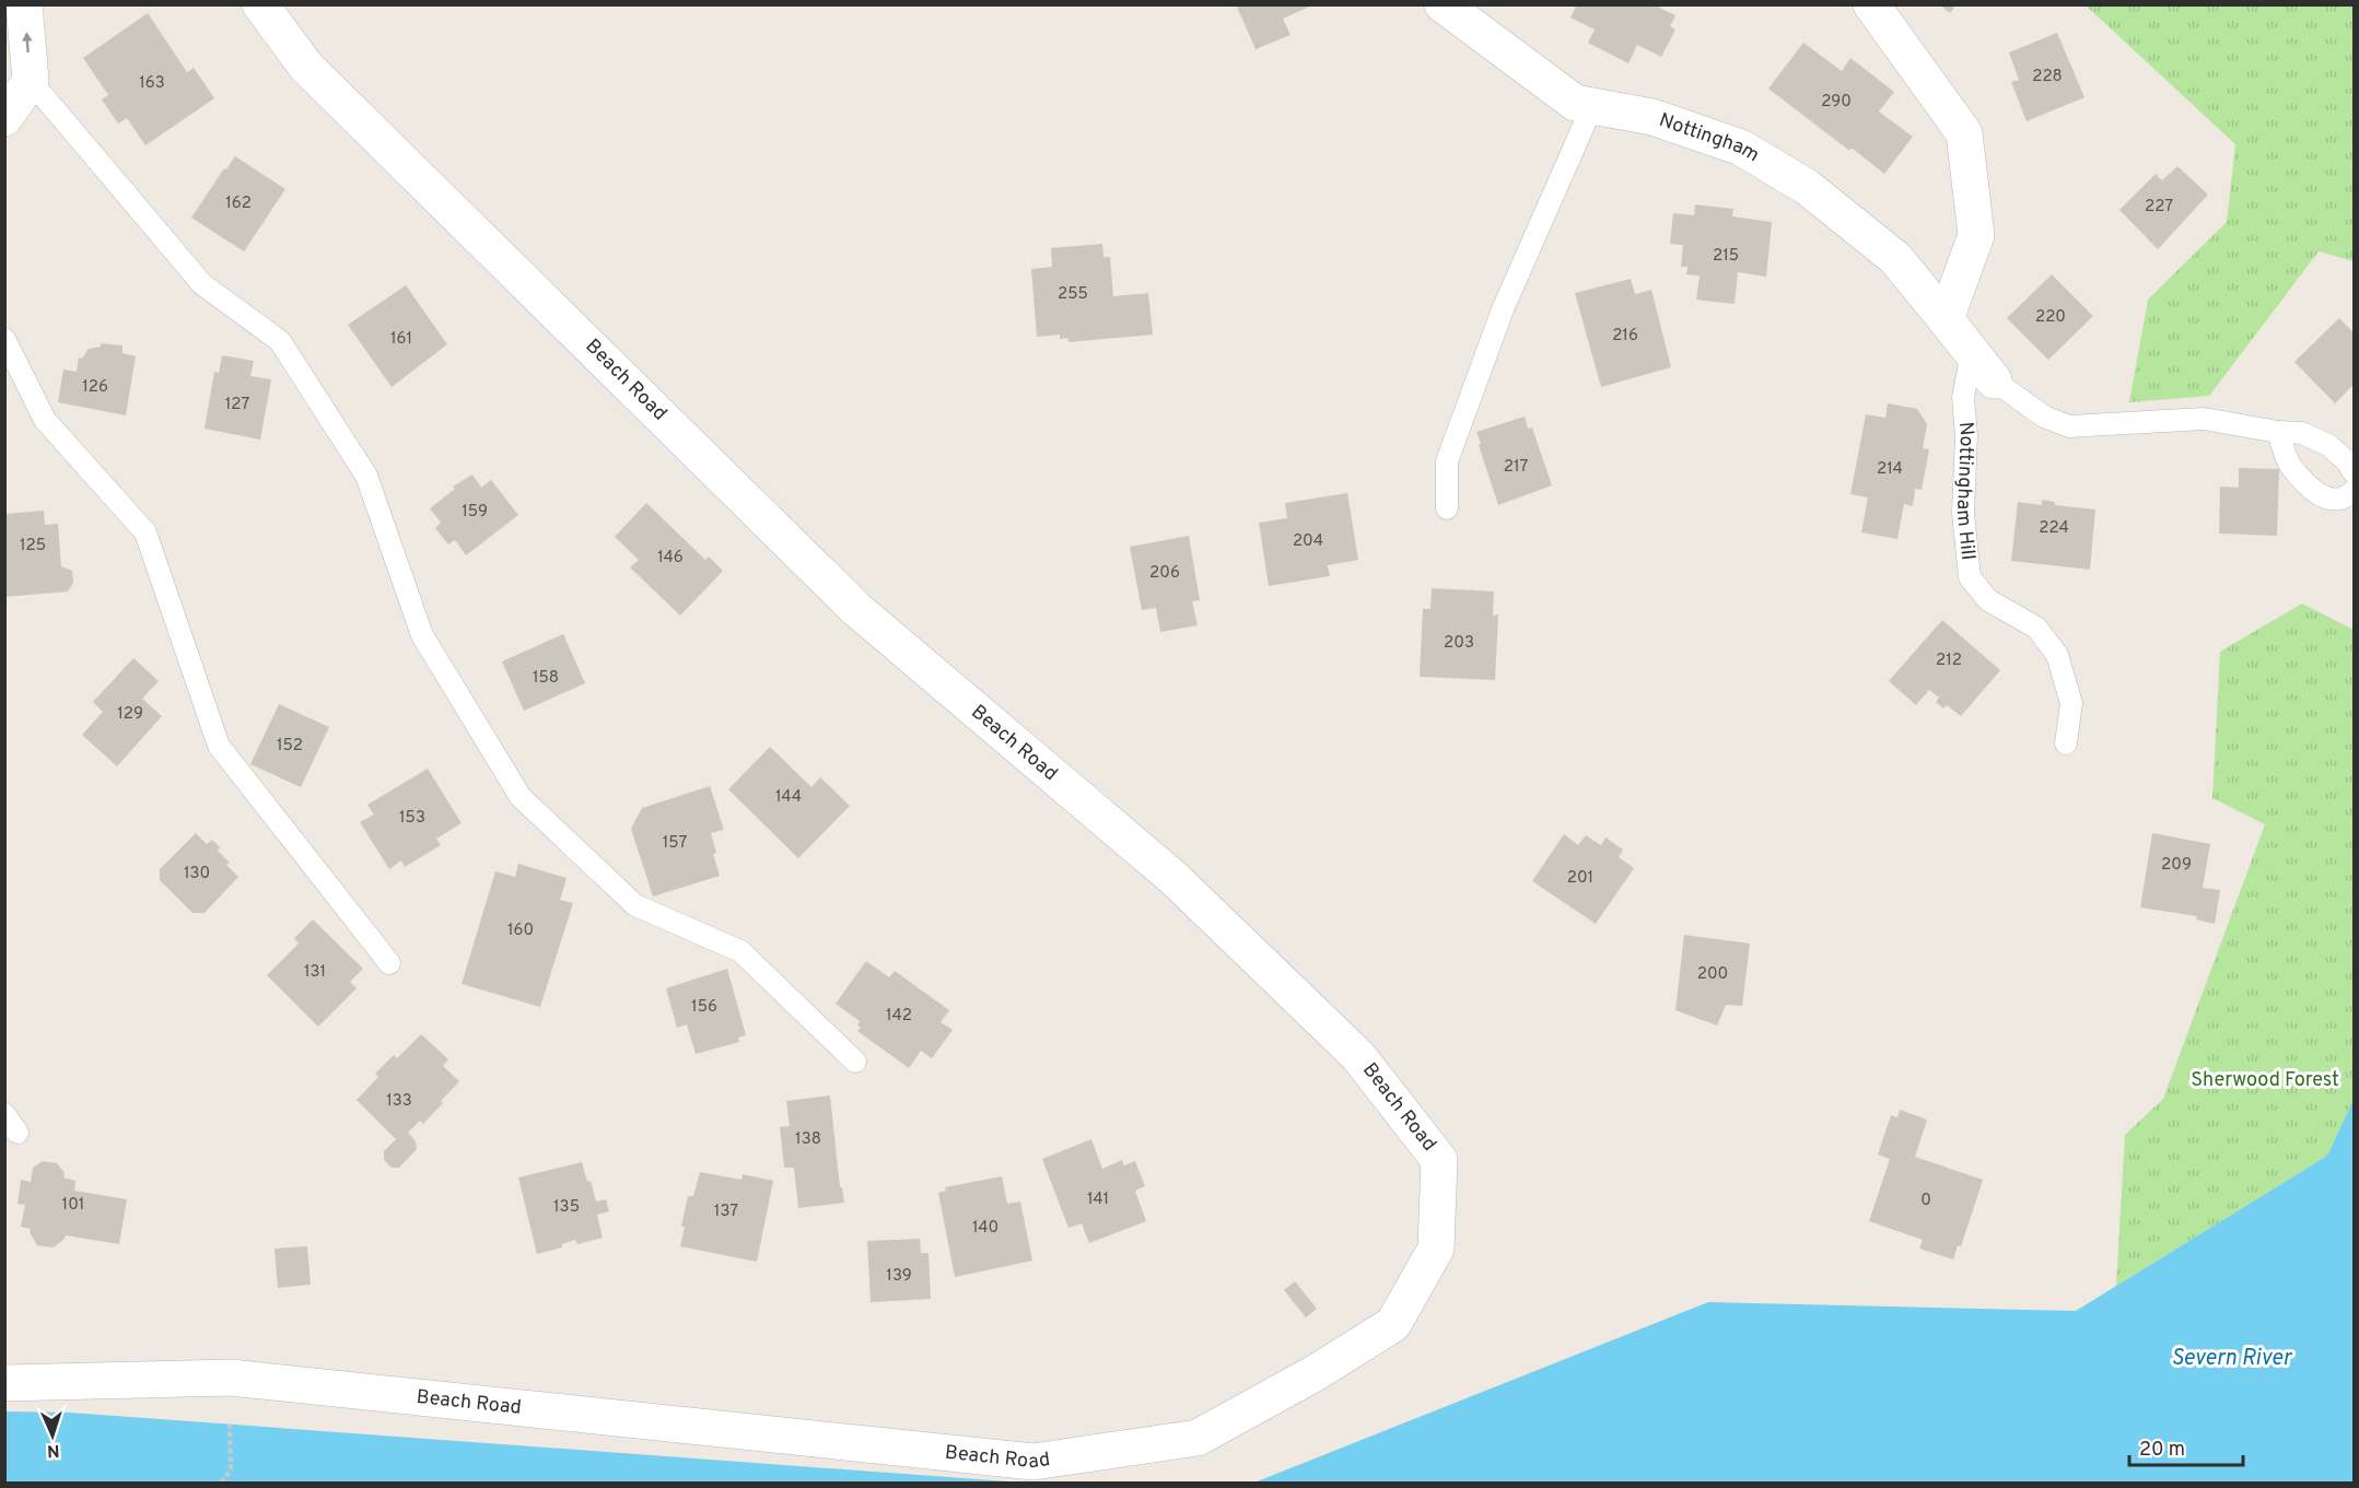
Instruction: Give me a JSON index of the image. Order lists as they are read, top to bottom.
{
  "streets": {
    "street": ["Nottingham", "Beach Road"],
    "lane": ["Nottingham Hill"]
  },
  "water": ["Severn River"],
  "parks": ["Sherwood Forest"],
  "house_numbers": [
    "228",
    "163",
    "290",
    "162",
    "227",
    "215",
    "255",
    "220",
    "216",
    "161",
    "126",
    "127",
    "217",
    "214",
    "159",
    "224",
    "204",
    "125",
    "146",
    "206",
    "203",
    "212",
    "158",
    "129",
    "152",
    "144",
    "153",
    "157",
    "209",
    "130",
    "201",
    "160",
    "131",
    "200",
    "156",
    "142",
    "133",
    "138",
    "141",
    "0",
    "101",
    "135",
    "137",
    "140",
    "139"
  ],
  "scale_bar": "20 m",
  "north": "bottom"
}
